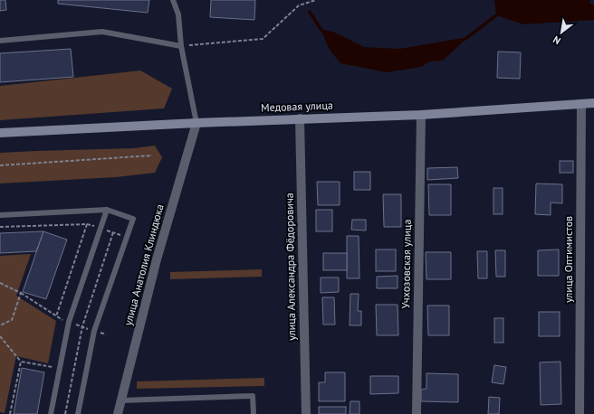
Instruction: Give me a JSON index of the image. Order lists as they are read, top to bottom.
{
  "streets": {
    "street": [
      "Медовая улица",
      "улица Оптимистов",
      "Учхозовская улица",
      "улица Анатолия Клиндюка",
      "улица Александра Фёдоровича"
    ]
  },
  "crossings": [
    ["Медовая улица", "улица Оптимистов"],
    ["Медовая улица", "Учхозовская улица"],
    ["Медовая улица", "улица Анатолия Клиндюка"],
    ["Медовая улица", "улица Александра Фёдоровича"]
  ],
  "north": "bottom left"
}
